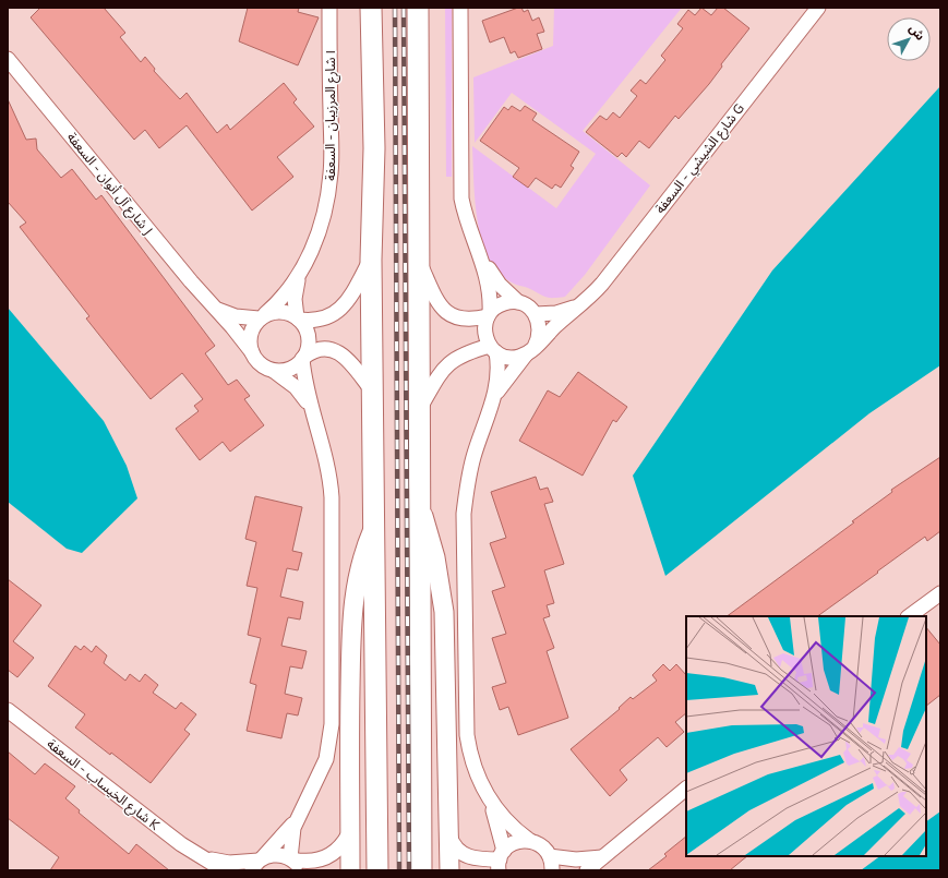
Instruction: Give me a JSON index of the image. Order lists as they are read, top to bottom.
{
  "streets": {
    "street": [
      "شارع المرزيبان - السعفة I",
      "شارع الشيشي - السعفة G",
      "شارع آل أنوان - السعفة J",
      "شارع الخيساب - السعفة K"
    ]
  },
  "crossings": [
    ["شارع المرزيبان - السعفة I", "شارع آل أنوان - السعفة J"]
  ],
  "north": "top right"
}
